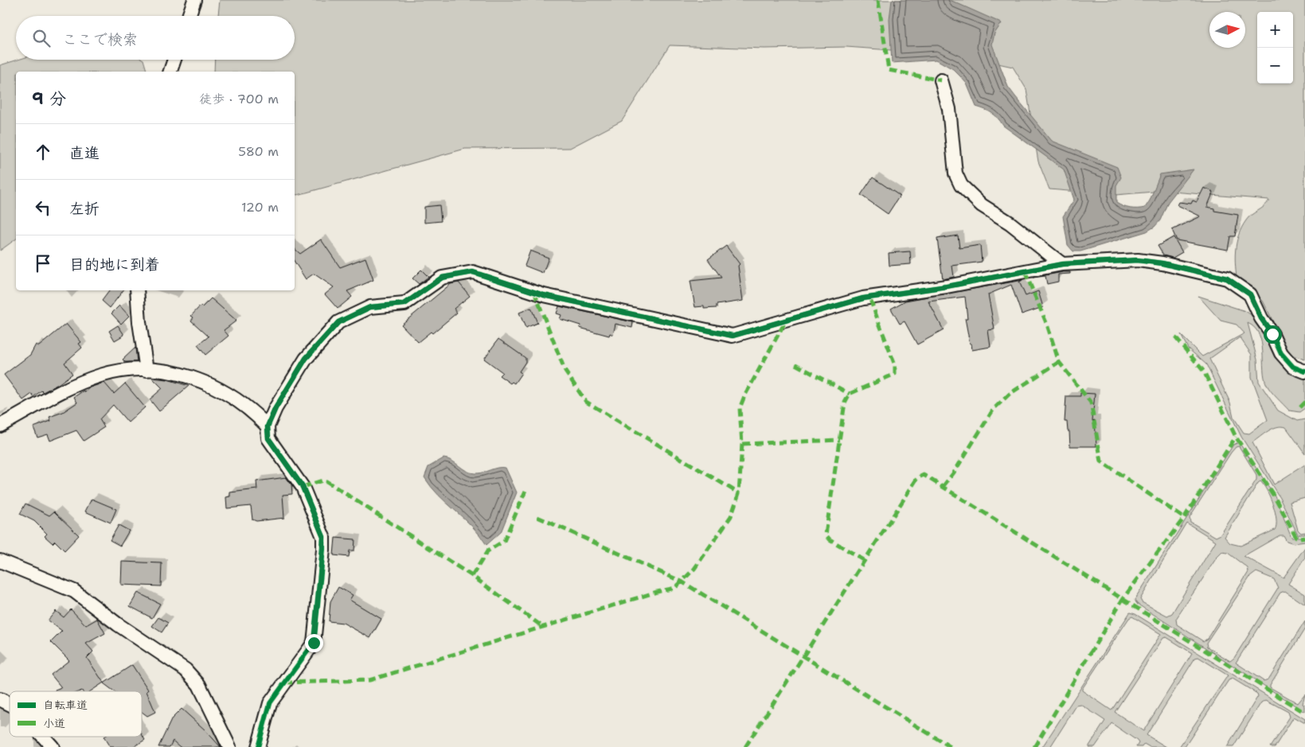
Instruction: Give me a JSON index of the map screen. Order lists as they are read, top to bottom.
{
  "legend": ["自転車道", "小道"],
  "north": "right",
  "page": {
    "map_buttons": ["+", "−"],
    "search": "ここで検索",
    "heading": ["9 分", "徒歩 · 700 m"],
    "list": [
      ["直進", "580 m"],
      ["左折", "120 m"],
      "目的地に到着"
    ]
  }
}
